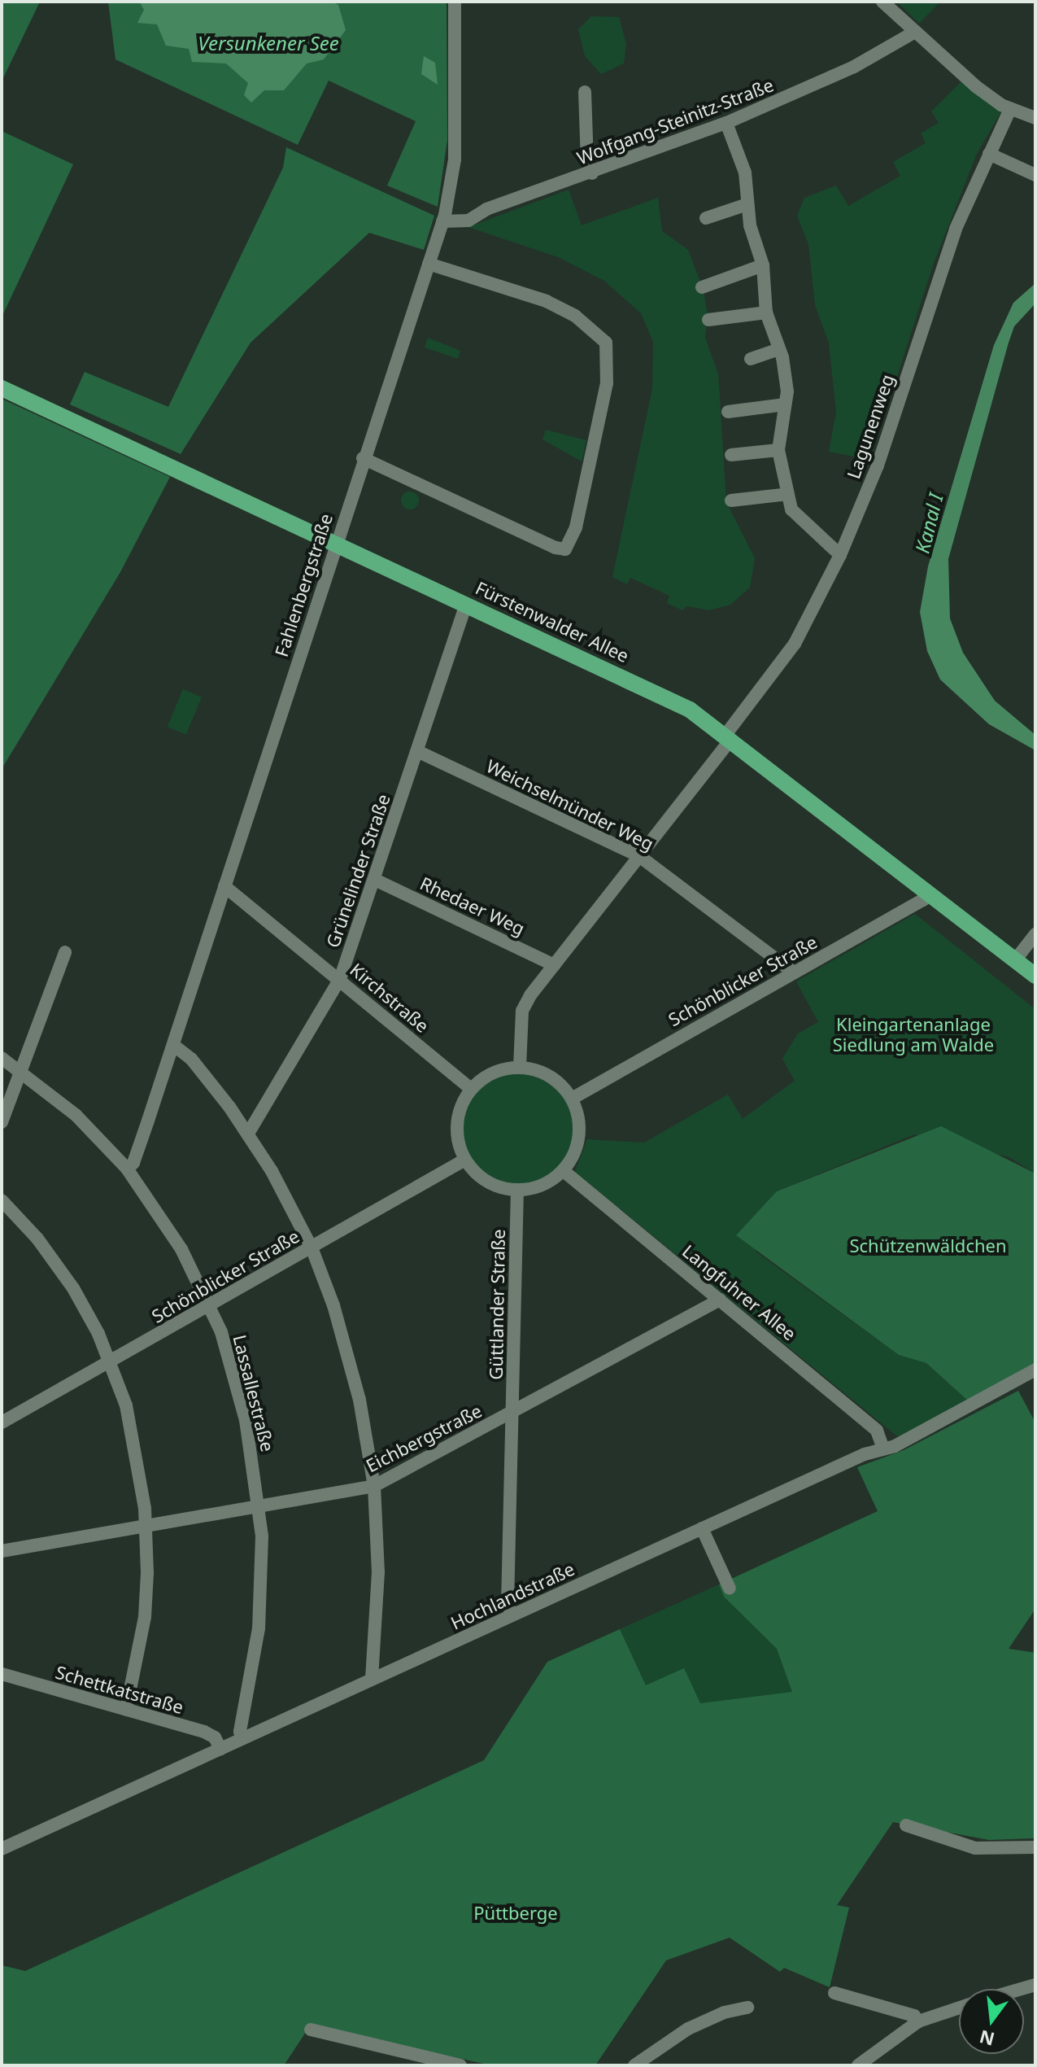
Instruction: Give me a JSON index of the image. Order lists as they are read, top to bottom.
{
  "streets": {
    "main road": ["Fürstenwalder Allee"],
    "street": [
      "Wolfgang-Steinitz-Straße",
      "Lagunenweg",
      "Fahlenbergstraße",
      "Weichselmünder Weg",
      "Grünelinder Straße",
      "Rhedaer Weg",
      "Schönblicker Straße",
      "Kirchstraße",
      "Langfuhrer Allee",
      "Güttlander Straße",
      "Lassallestraße",
      "Eichbergstraße",
      "Hochlandstraße",
      "Schettkatstraße"
    ]
  },
  "crossings": [
    ["Wolfgang-Steinitz-Straße", "Fahlenbergstraße"],
    ["Lagunenweg", "Fürstenwalder Allee"],
    ["Lagunenweg", "Weichselmünder Weg"],
    ["Lagunenweg", "Rhedaer Weg"],
    ["Lagunenweg", "Schönblicker Straße"],
    ["Lagunenweg", "Kirchstraße"],
    ["Lagunenweg", "Langfuhrer Allee"],
    ["Lagunenweg", "Güttlander Straße"],
    ["Fahlenbergstraße", "Fürstenwalder Allee"],
    ["Fahlenbergstraße", "Kirchstraße"],
    ["Fahlenbergstraße", "Lassallestraße"],
    ["Fürstenwalder Allee", "Grünelinder Straße"],
    ["Fürstenwalder Allee", "Schönblicker Straße"],
    ["Weichselmünder Weg", "Grünelinder Straße"],
    ["Weichselmünder Weg", "Schönblicker Straße"],
    ["Grünelinder Straße", "Rhedaer Weg"],
    ["Grünelinder Straße", "Kirchstraße"],
    ["Schönblicker Straße", "Kirchstraße"],
    ["Schönblicker Straße", "Langfuhrer Allee"],
    ["Schönblicker Straße", "Güttlander Straße"],
    ["Schönblicker Straße", "Lassallestraße"],
    ["Kirchstraße", "Langfuhrer Allee"],
    ["Kirchstraße", "Güttlander Straße"],
    ["Langfuhrer Allee", "Güttlander Straße"],
    ["Langfuhrer Allee", "Eichbergstraße"],
    ["Langfuhrer Allee", "Hochlandstraße"],
    ["Güttlander Straße", "Eichbergstraße"],
    ["Güttlander Straße", "Hochlandstraße"],
    ["Lassallestraße", "Eichbergstraße"],
    ["Lassallestraße", "Hochlandstraße"],
    ["Hochlandstraße", "Schettkatstraße"]
  ],
  "water": ["Versunkener See", "Kanal I"],
  "parks": ["Kleingartenanlage Siedlung am Walde", "Schützenwäldchen", "Püttberge"],
  "north": "bottom"
}
